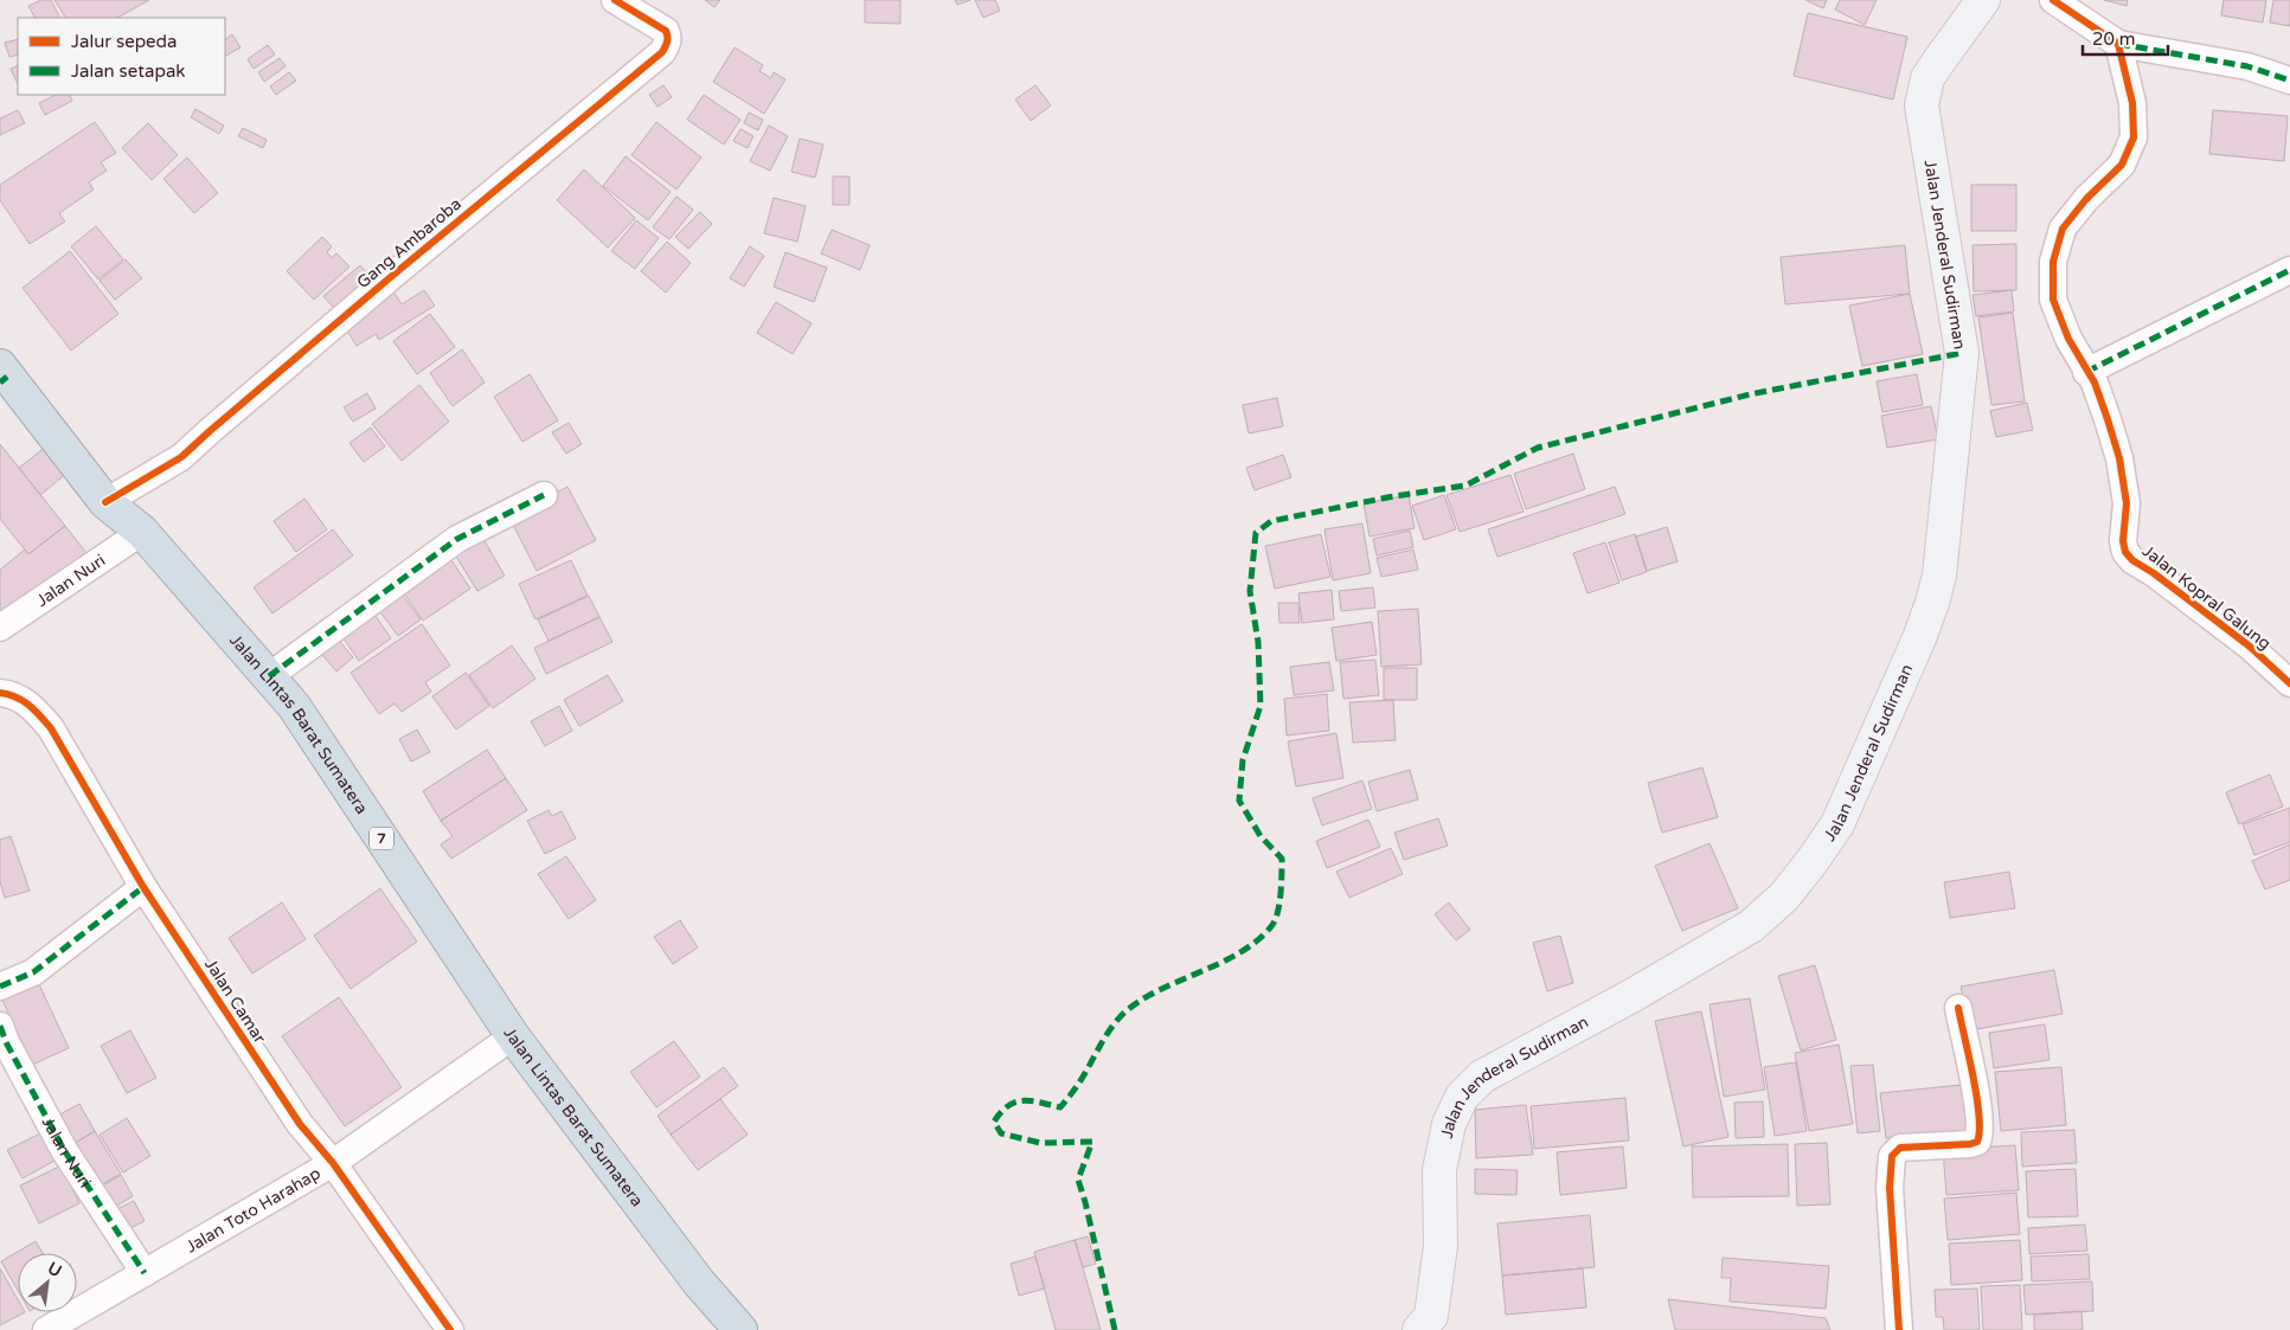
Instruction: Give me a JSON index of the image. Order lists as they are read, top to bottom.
{
  "streets": {
    "highway": ["Jalan Lintas Barat Sumatera", "7"],
    "main road": ["Jalan Jenderal Sudirman"],
    "street": [
      "Gang Ambaroba",
      "Jalan Nuri",
      "Jalan Kopral Galung",
      "Jalan Camar",
      "Jalan Toto Harahap"
    ]
  },
  "crossings": [
    ["Gang Ambaroba", "Jalan Lintas Barat Sumatera"],
    ["Jalan Nuri", "Jalan Lintas Barat Sumatera"],
    ["Jalan Nuri", "Jalan Toto Harahap"],
    ["Jalan Lintas Barat Sumatera", "Jalan Toto Harahap"],
    ["Jalan Camar", "Jalan Toto Harahap"]
  ],
  "legend": ["Jalur sepeda", "Jalan setapak"],
  "scale_bar": "20 m",
  "north": "top right"
}
